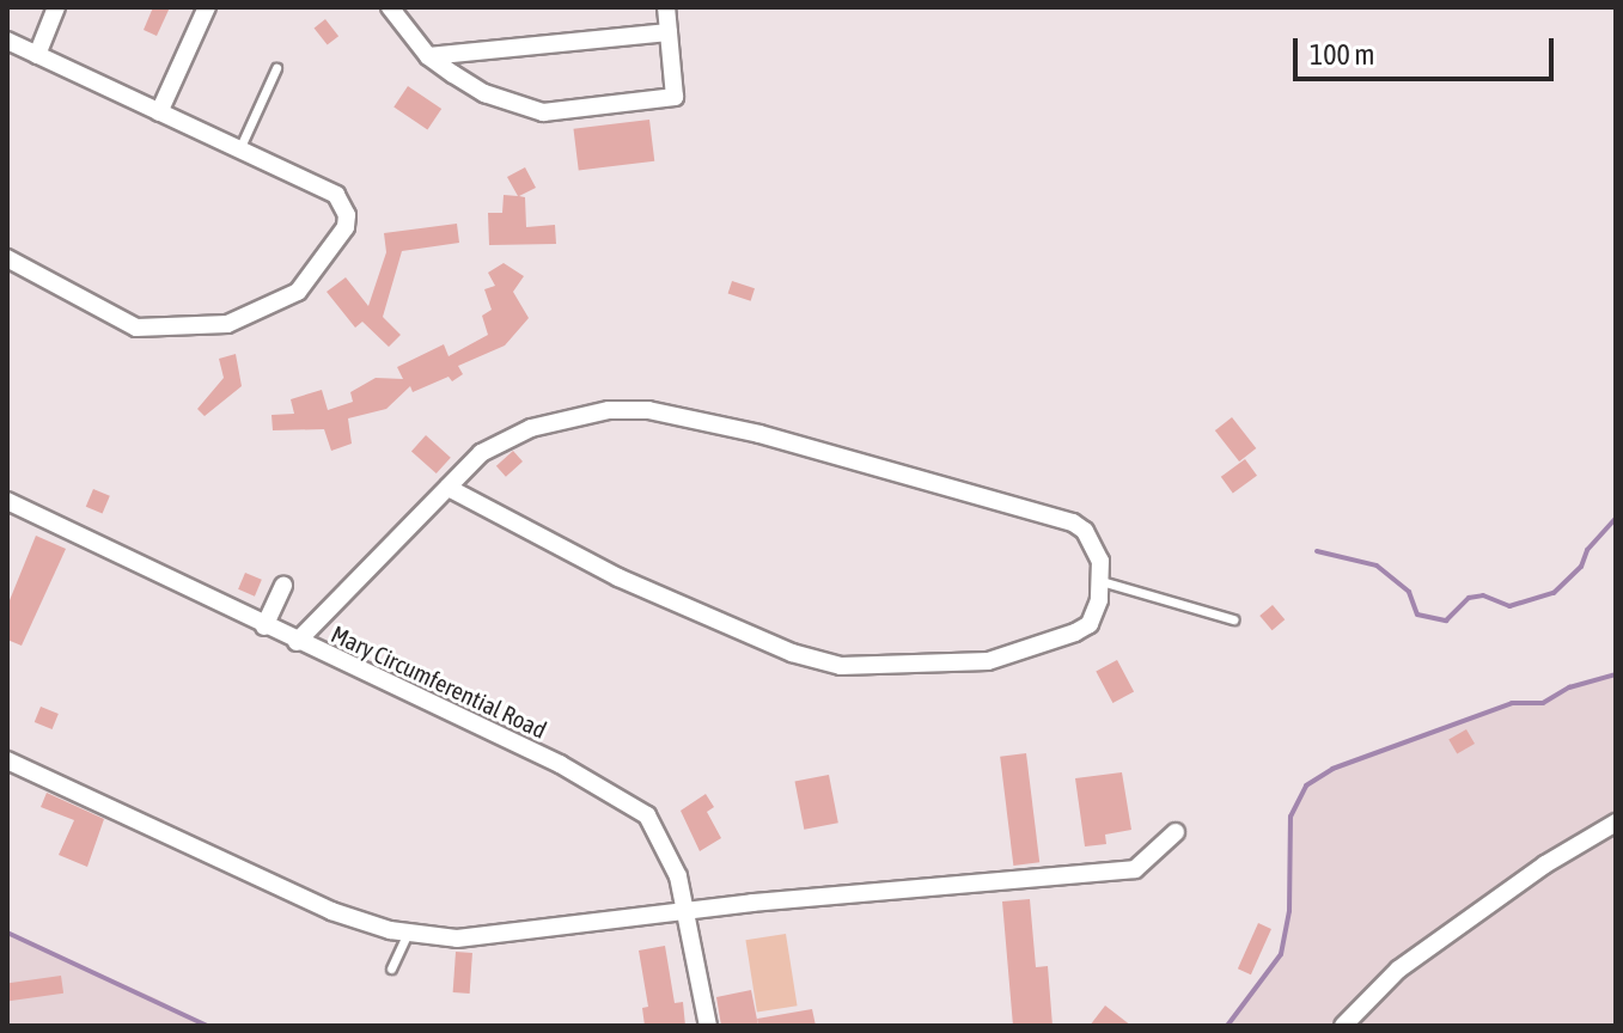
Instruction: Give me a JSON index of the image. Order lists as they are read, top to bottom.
{
  "streets": {
    "street": ["Mary Circumferential Road"]
  },
  "scale_bar": "100 m"
}
